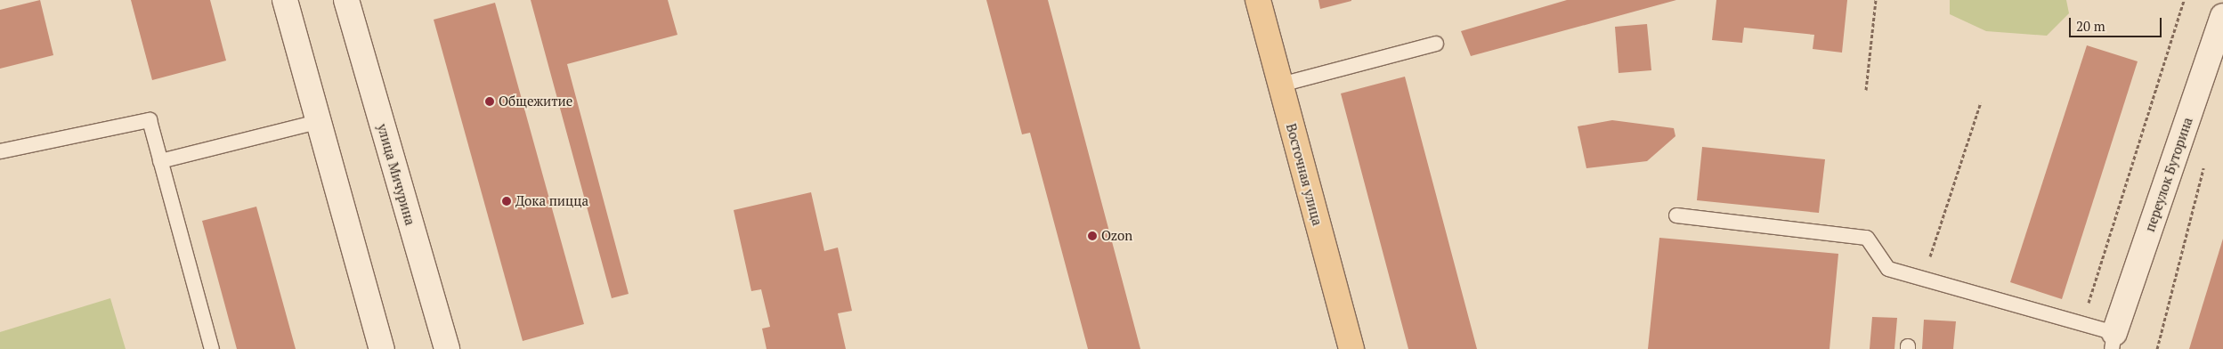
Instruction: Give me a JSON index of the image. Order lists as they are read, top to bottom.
{
  "streets": {
    "main road": ["Восточная улица"],
    "street": ["улица Мичурина", "переулок Буторина"]
  },
  "places": ["Общежитие", "Дока пицца", "Ozon"],
  "scale_bar": "20 m"
}
